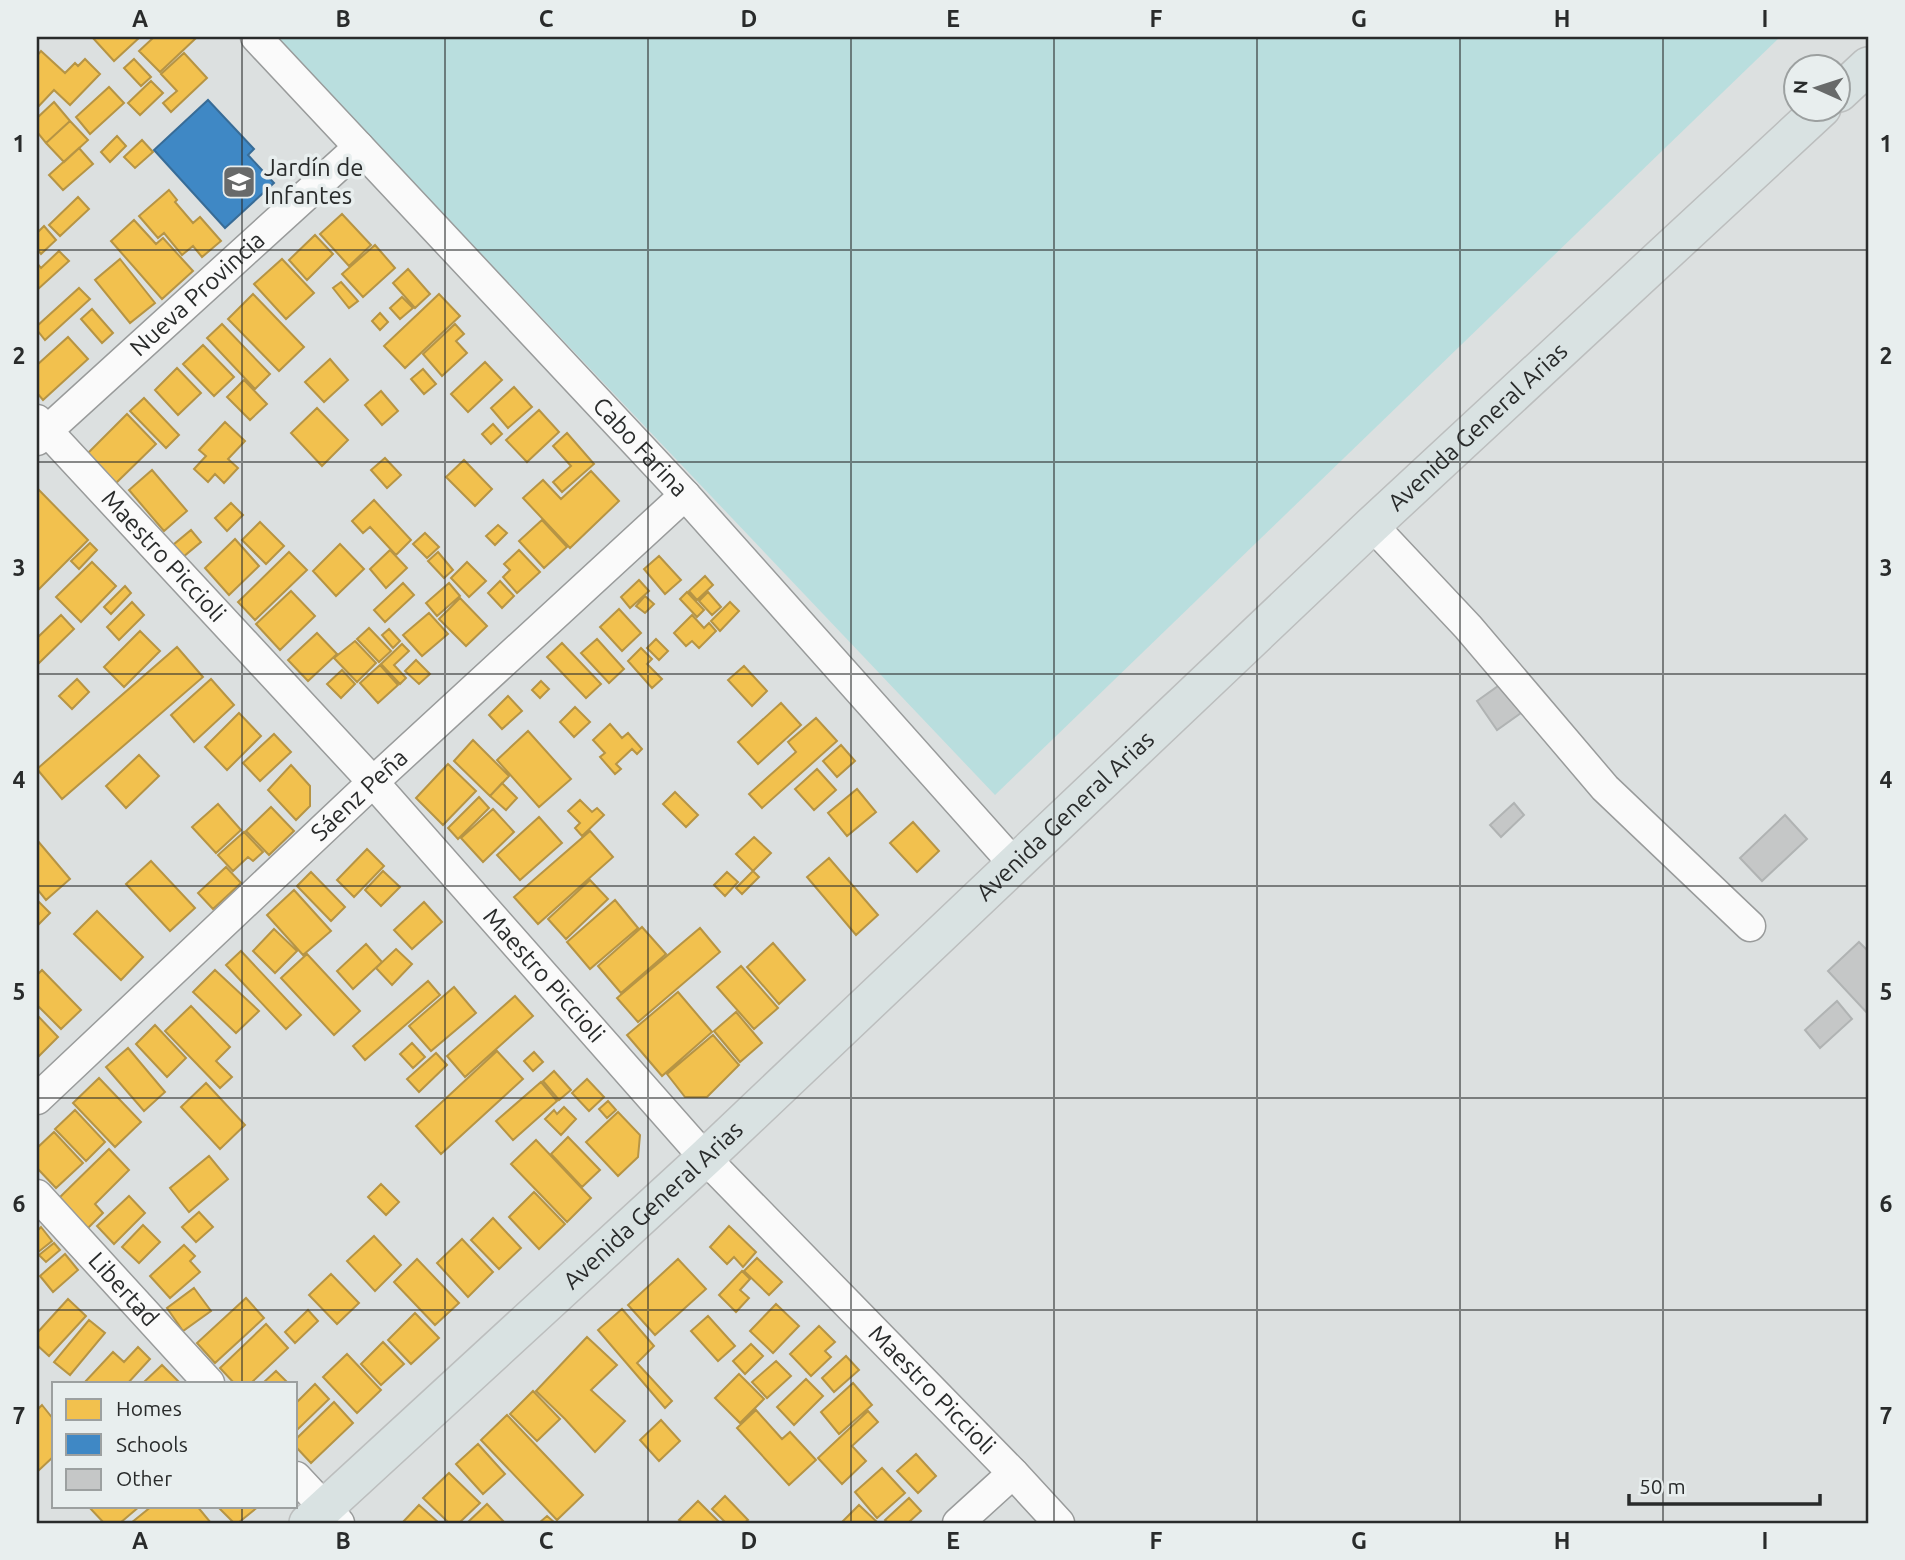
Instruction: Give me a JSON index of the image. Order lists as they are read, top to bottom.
{
  "streets": {
    "main road": ["Avenida General Arias"],
    "street": [
      "Nueva Provincia",
      "Cabo Farina",
      "Maestro Piccioli",
      "Sáenz Peña",
      "Libertad"
    ]
  },
  "crossings": [
    ["Nueva Provincia", "Cabo Farina"],
    ["Nueva Provincia", "Maestro Piccioli"],
    ["Avenida General Arias", "Cabo Farina"],
    ["Avenida General Arias", "Maestro Piccioli"],
    ["Cabo Farina", "Sáenz Peña"],
    ["Maestro Piccioli", "Sáenz Peña"]
  ],
  "places": {
    "school or university": ["Jardín de Infantes"]
  },
  "legend": ["Homes", "Schools", "Other"],
  "scale_bar": "50 m",
  "north": "left",
  "grid": {
    "columns": [
      "A",
      "B",
      "C",
      "D",
      "E",
      "F",
      "G",
      "H",
      "I"
    ],
    "rows": [
      "1",
      "2",
      "3",
      "4",
      "5",
      "6",
      "7"
    ]
  }
}
